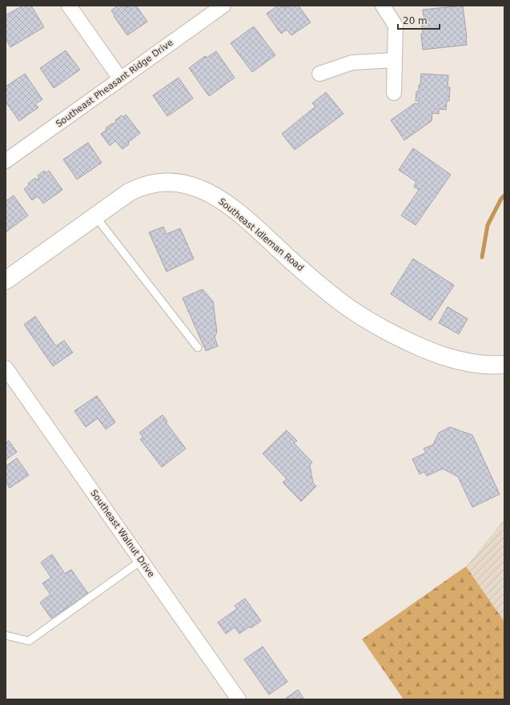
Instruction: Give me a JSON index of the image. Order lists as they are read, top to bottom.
{
  "streets": {
    "main road": ["Southeast Idleman Road"],
    "street": ["Southeast Pheasant Ridge Drive", "Southeast Walnut Drive"]
  },
  "scale_bar": "20 m"
}
